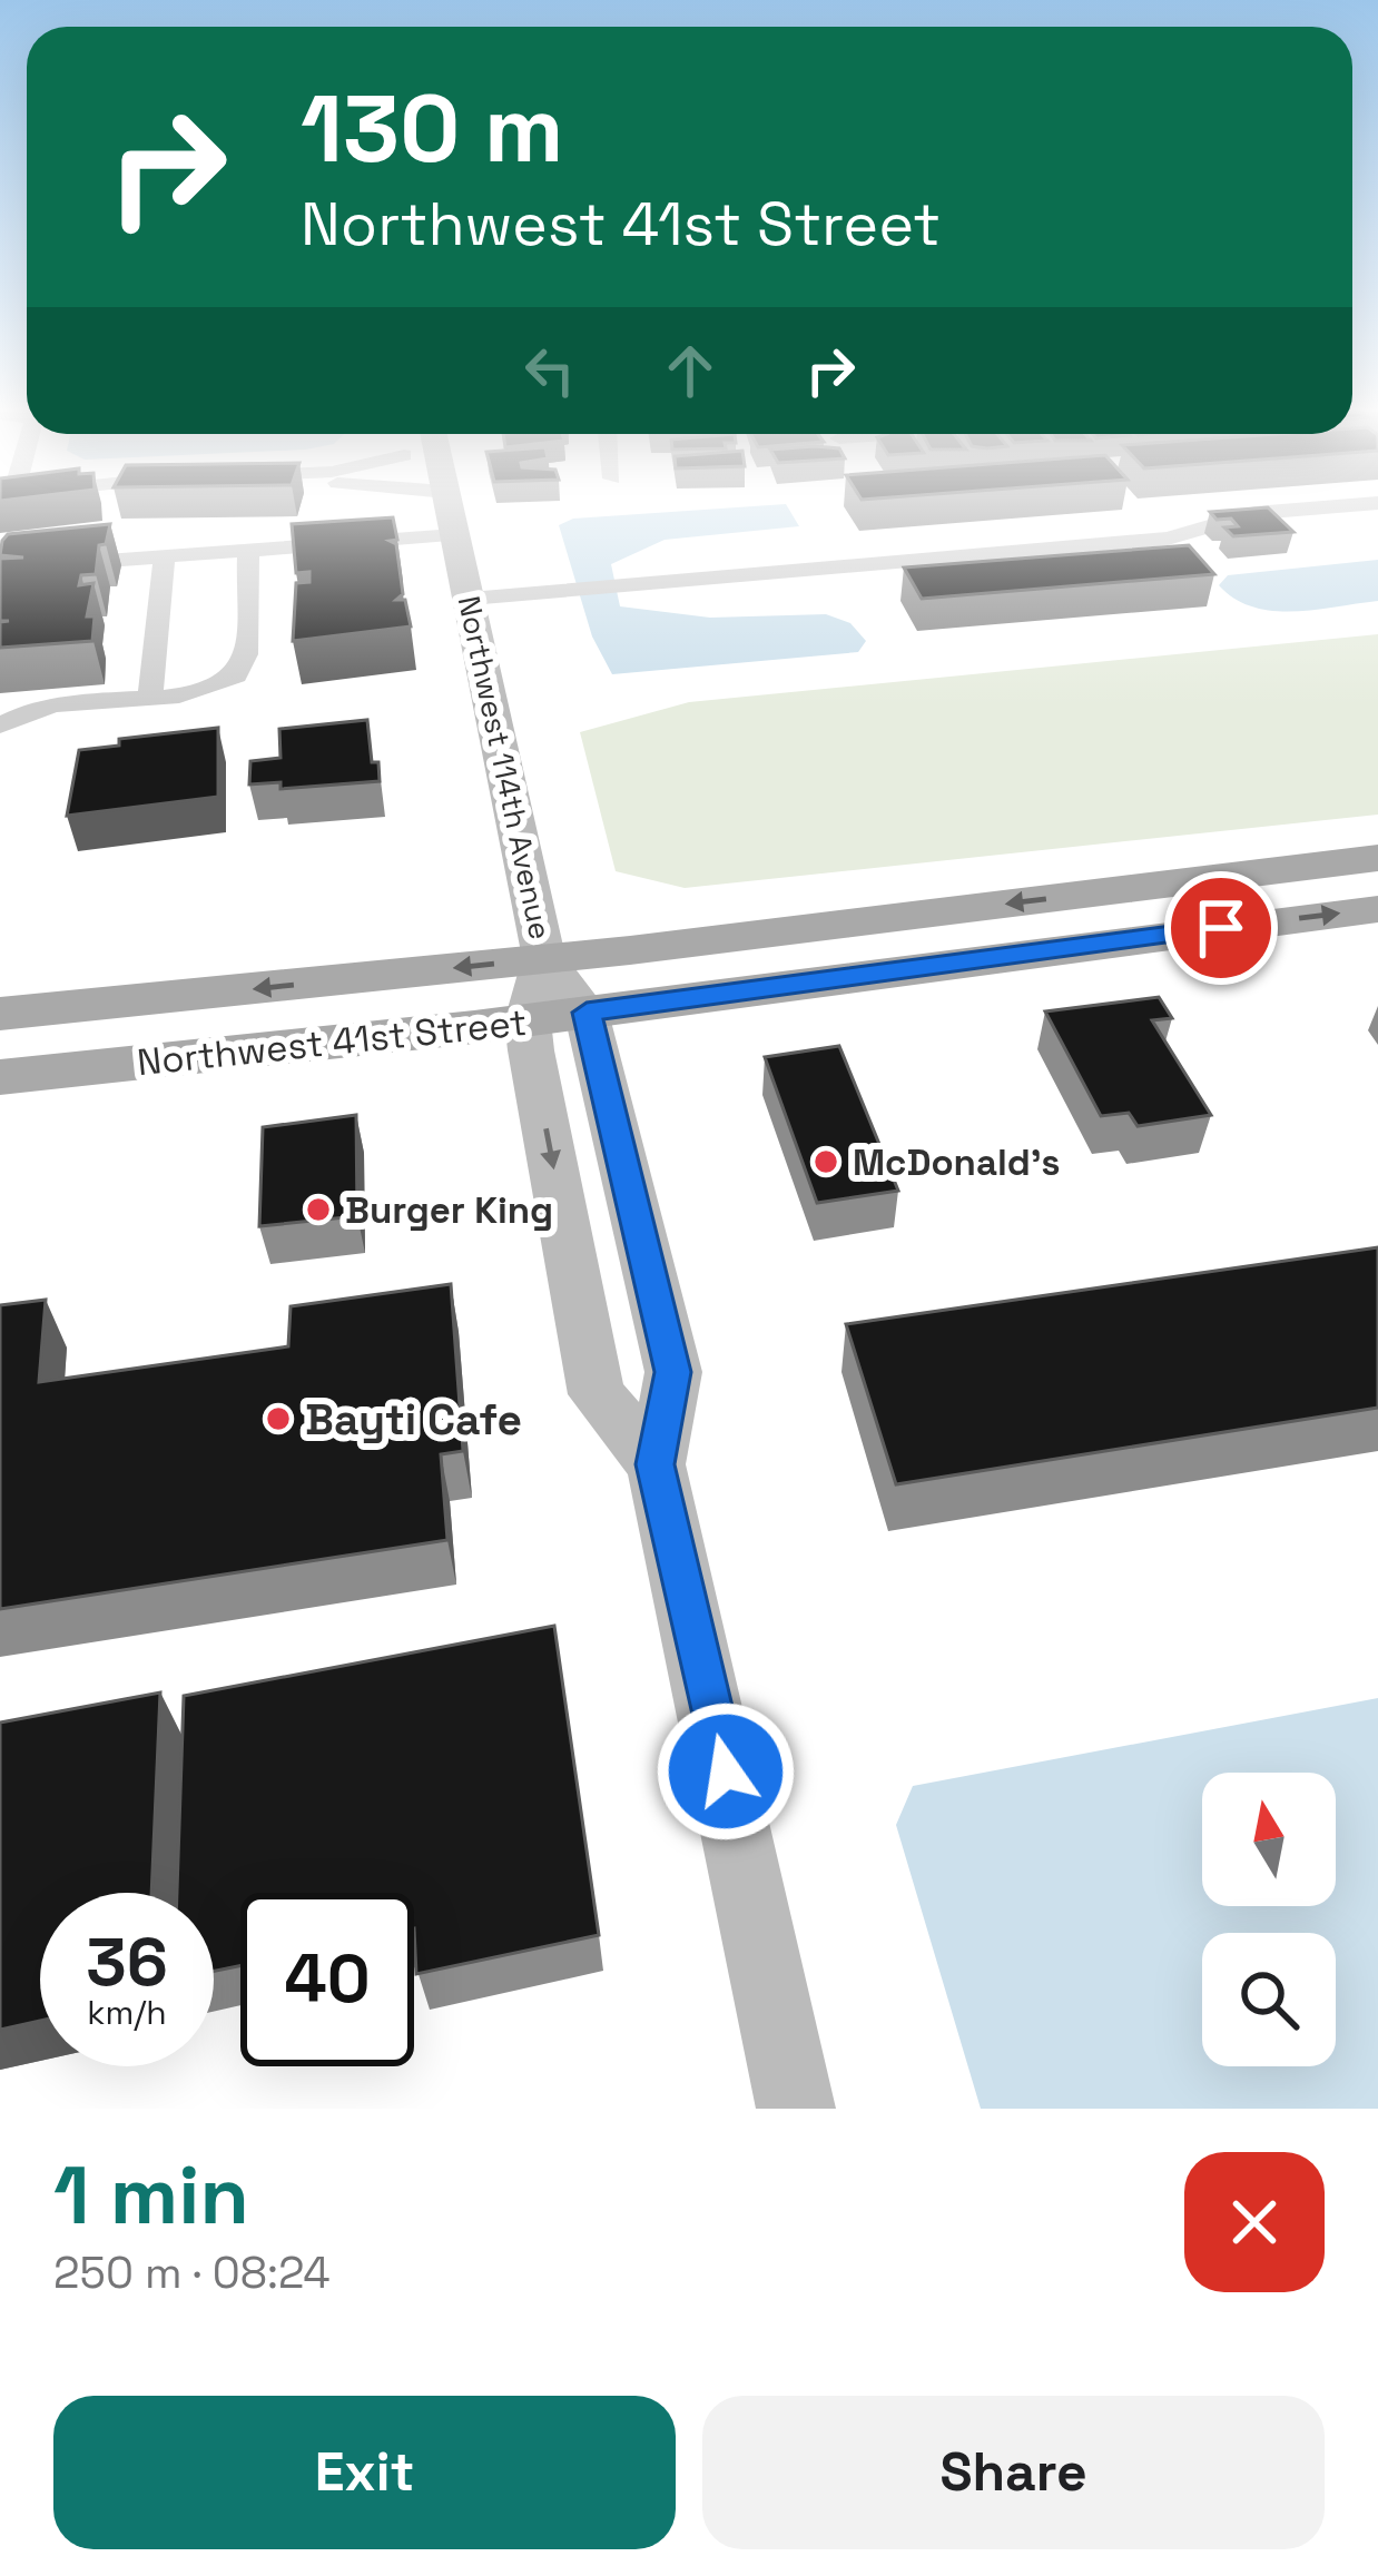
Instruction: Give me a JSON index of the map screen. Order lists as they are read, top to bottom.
{
  "streets": {
    "main road": ["Northwest 41st Street"],
    "street": ["Northwest 114th Avenue"]
  },
  "crossings": [
    ["Northwest 114th Avenue", "Northwest 41st Street"]
  ],
  "places": ["McDonald's", "Burger King", "Bayti Cafe"],
  "north": "top",
  "page": {
    "turn": ["130 m", "Northwest 41st Street"],
    "speed": "36 km/h",
    "limit": "40",
    "heading": ["1 min", "250 m · 08:24"],
    "buttons": ["Exit", "Share"]
  }
}
